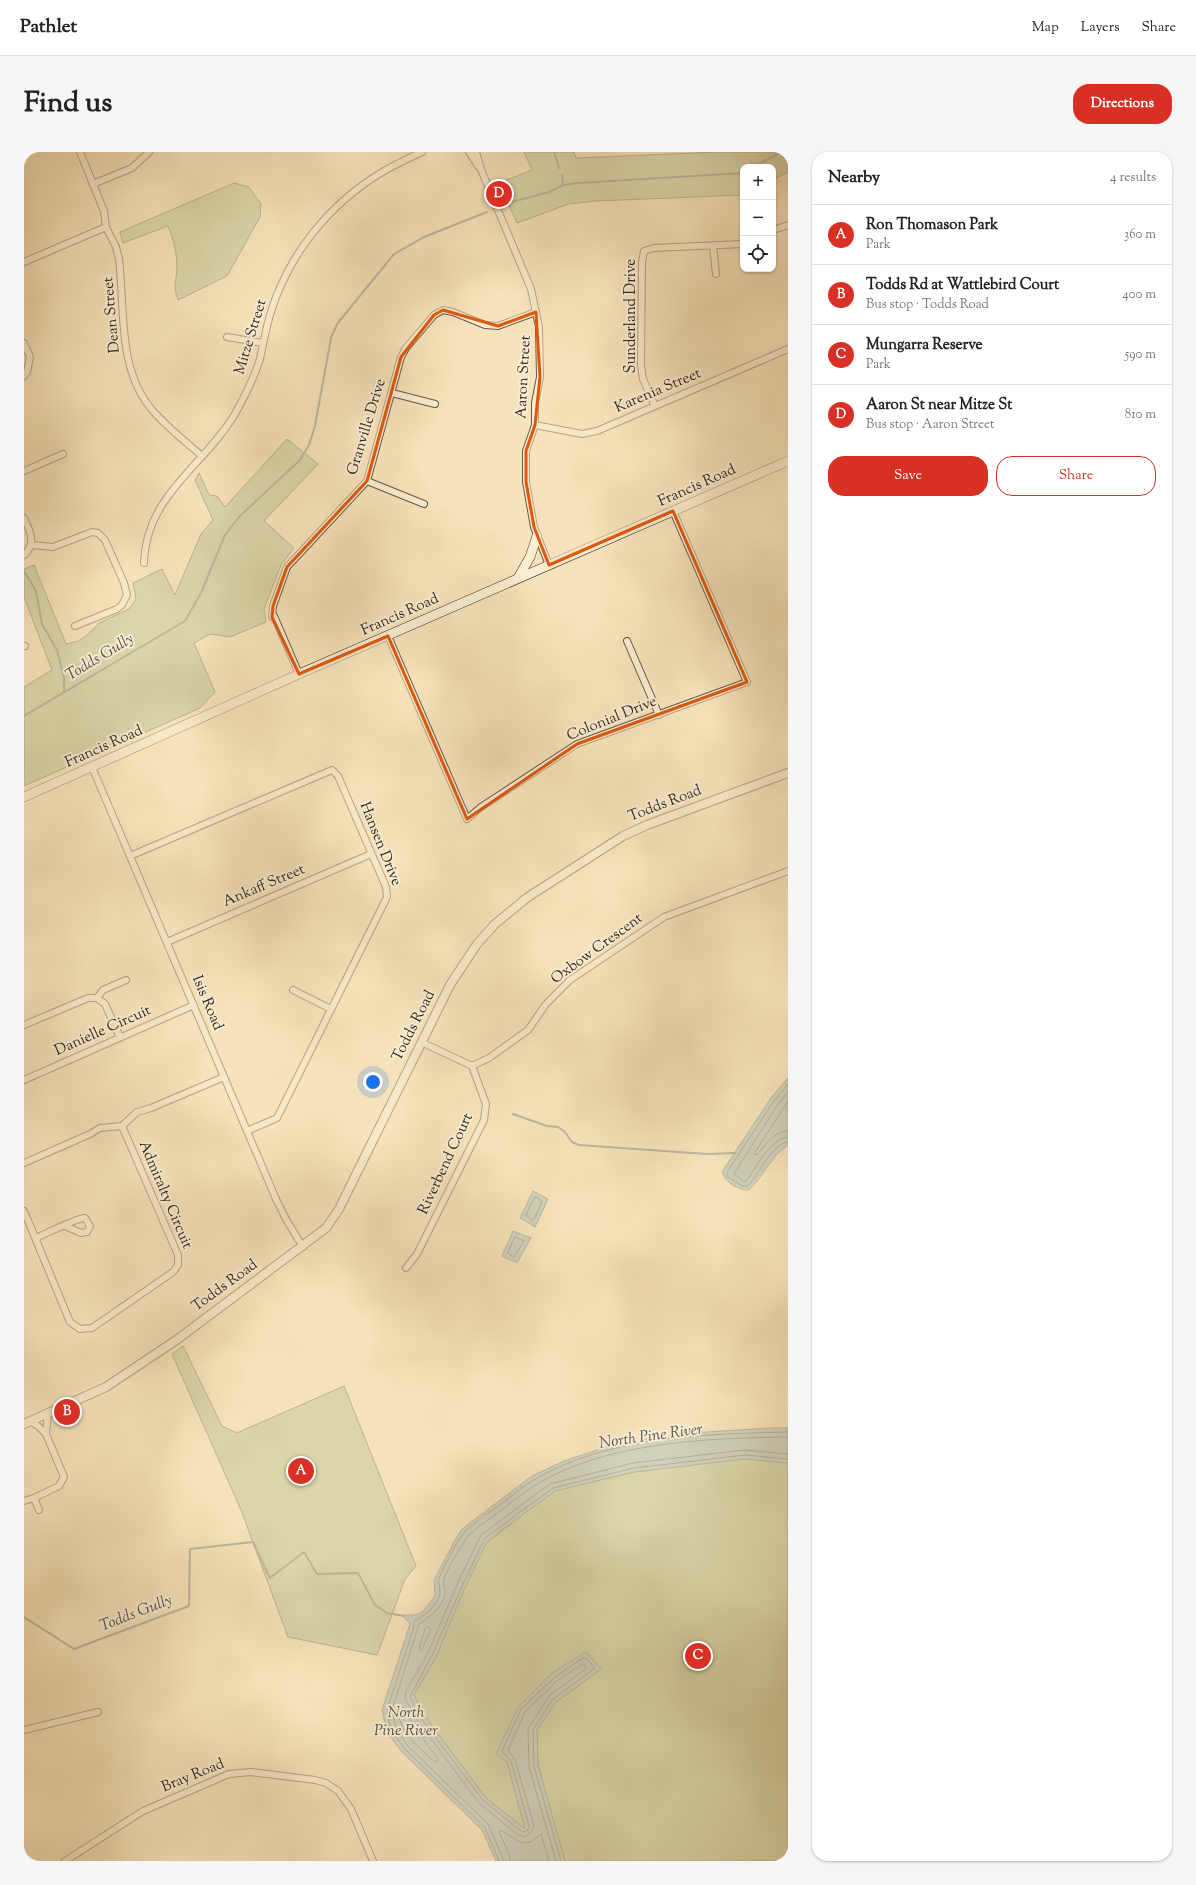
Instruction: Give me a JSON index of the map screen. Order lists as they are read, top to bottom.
{
  "streets": {
    "main road": ["Francis Road"],
    "street": [
      "Dean Street",
      "Sunderland Drive",
      "Mitze Street",
      "Aaron Street",
      "Karenia Street",
      "Granville Drive",
      "Colonial Drive",
      "Todds Road",
      "Hansen Drive",
      "Ankaff Street",
      "Oxbow Crescent",
      "Isis Road",
      "Danielle Circuit",
      "Riverbend Court",
      "Admiralty Circuit",
      "Bray Road"
    ]
  },
  "crossings": [
    ["Dean Street", "Mitze Street"],
    ["Sunderland Drive", "Karenia Street"],
    ["Aaron Street", "Karenia Street"],
    ["Aaron Street", "Granville Drive"],
    ["Aaron Street", "Francis Road"],
    ["Granville Drive", "Francis Road"],
    ["Francis Road", "Colonial Drive"],
    ["Francis Road", "Isis Road"],
    ["Todds Road", "Isis Road"],
    ["Hansen Drive", "Ankaff Street"],
    ["Hansen Drive", "Isis Road"],
    ["Ankaff Street", "Isis Road"],
    ["Oxbow Crescent", "Riverbend Court"],
    ["Isis Road", "Danielle Circuit"]
  ],
  "water": ["Todds Gully", "North Pine River"],
  "page": {
    "header": "Pathlet",
    "nav": ["Map", "Layers", "Share"],
    "title": "Find us",
    "buttons": [
      "Directions",
      ["Save", "Share"]
    ],
    "heading": ["Nearby", "4 results"],
    "map_buttons": ["+", "−"],
    "pins": [
      "D",
      "B",
      "A",
      "C"
    ],
    "list": [
      {
        "mark": "A",
        "name": "Ron Thomason Park",
        "note": "Park",
        "value": "360 m"
      },
      {
        "mark": "B",
        "name": "Todds Rd at Wattlebird Court",
        "note": "Bus stop · Todds Road",
        "value": "400 m"
      },
      {
        "mark": "C",
        "name": "Mungarra Reserve",
        "note": "Park",
        "value": "590 m"
      },
      {
        "mark": "D",
        "name": "Aaron St near Mitze St",
        "note": "Bus stop · Aaron Street",
        "value": "810 m"
      }
    ]
  }
}
